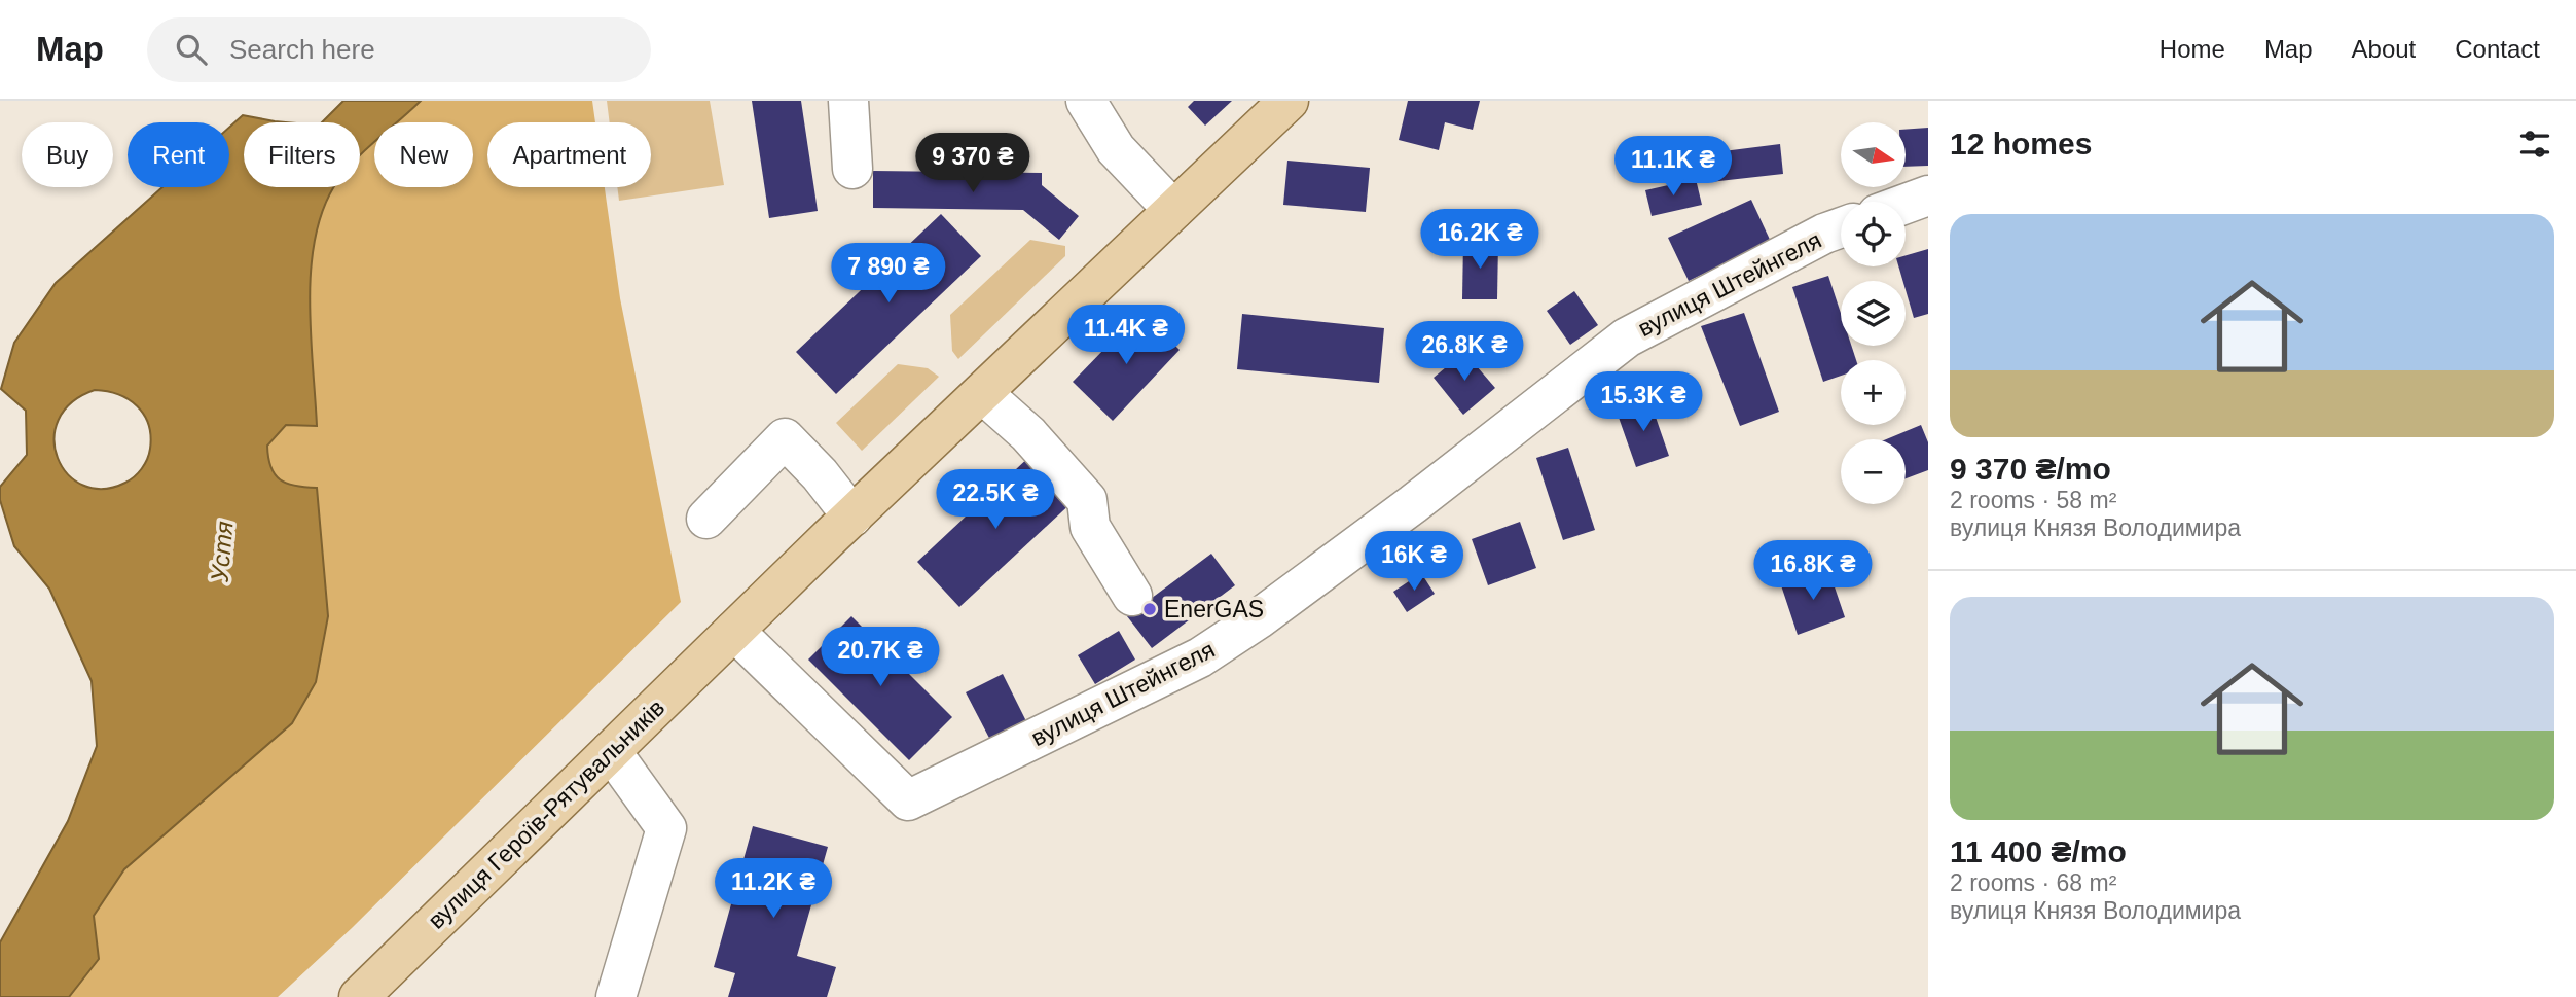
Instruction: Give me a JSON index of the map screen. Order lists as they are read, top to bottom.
{
  "streets": {
    "main road": ["вулиця Героїв-Рятувальників"],
    "street": ["вулиця Штейнгеля"]
  },
  "crossings": [
    ["вулиця Штейнгеля", "вулиця Героїв-Рятувальників"]
  ],
  "water": ["Устя"],
  "places": ["EnerGAS"],
  "north": "right",
  "page": {
    "header": "Map",
    "search": "Search here",
    "nav": [
      "Home",
      "Map",
      "About",
      "Contact"
    ],
    "heading": "12 homes",
    "map_buttons": ["+", "−"],
    "chip": [
      "Buy",
      "Rent",
      "Filters",
      "New",
      "Apartment"
    ],
    "price": [
      "9 370 ₴",
      "11.1K ₴",
      "16.2K ₴",
      "7 890 ₴",
      "11.4K ₴",
      "26.8K ₴",
      "15.3K ₴",
      "22.5K ₴",
      "16K ₴",
      "16.8K ₴",
      "20.7K ₴",
      "11.2K ₴"
    ],
    "list": [
      {
        "name": "9 370 ₴/mo",
        "note": "2 rooms · 58 m² · вулиця Князя Володимира"
      },
      {
        "name": "11 400 ₴/mo",
        "note": "2 rooms · 68 m² · вулиця Князя Володимира"
      }
    ]
  }
}
